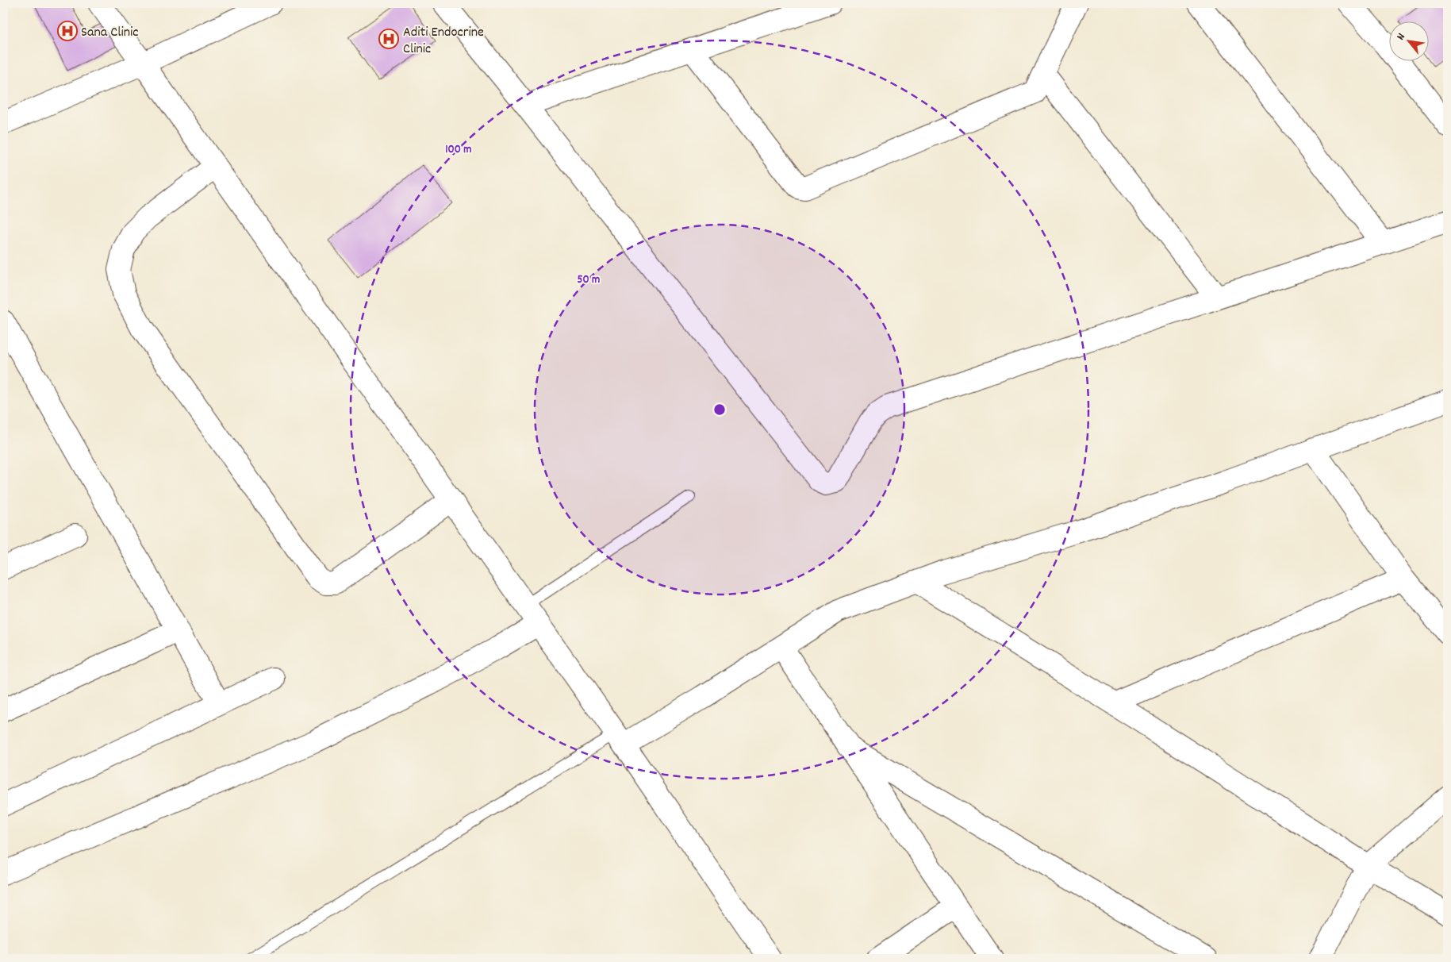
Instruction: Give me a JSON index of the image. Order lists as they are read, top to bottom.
{
  "places": {
    "hospital": ["Sana Clinic", "Aditi Endocrine Clinic"]
  },
  "north": "top left",
  "rings": ["100 m", "50 m"]
}
